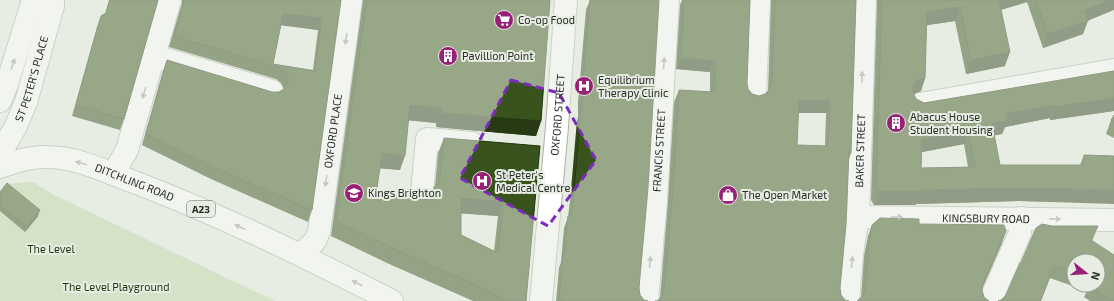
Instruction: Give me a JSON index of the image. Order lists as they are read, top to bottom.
{
  "streets": {
    "main road": [
      "ST PETER'S PLACE",
      "OXFORD STREET",
      "OXFORD PLACE",
      "FRANCIS STREET",
      "BAKER STREET",
      "DITCHLING ROAD",
      "A23",
      "KINGSBURY ROAD"
    ]
  },
  "crossings": [
    ["OXFORD PLACE", "DITCHLING ROAD"],
    ["BAKER STREET", "KINGSBURY ROAD"]
  ],
  "one_way": ["FRANCIS STREET", "DITCHLING ROAD"],
  "parks": ["The Level", "The Level Playground"],
  "places": {
    "supermarket": ["Co-op Food"],
    "building": ["Pavillion Point", "Abacus House Student Housing"],
    "hospital": ["Equilibrium Therapy Clinic", "St Peter's Medical Centre"],
    "school or university": ["Kings Brighton"],
    "shop": ["The Open Market"]
  },
  "north": "right"
}
